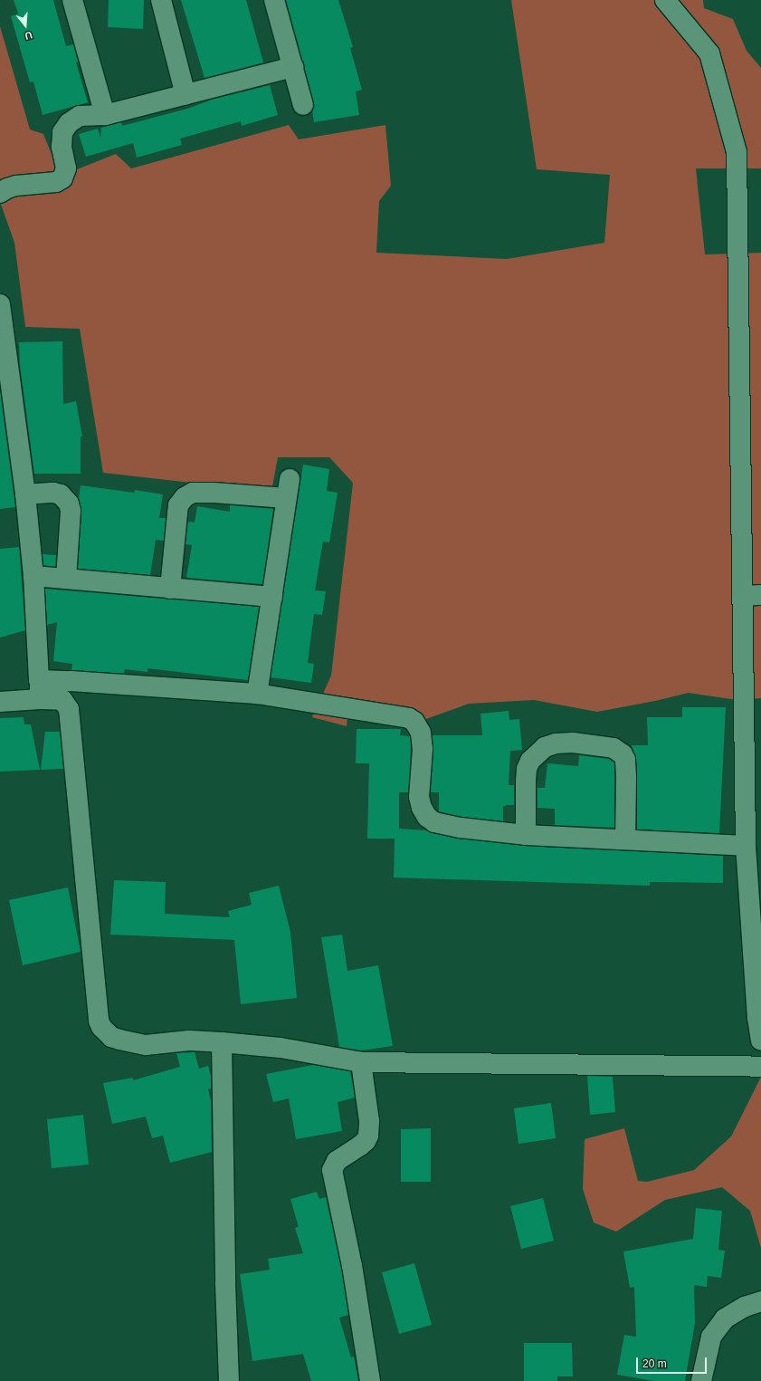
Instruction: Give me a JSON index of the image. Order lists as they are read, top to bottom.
{
  "scale_bar": "20 m",
  "north": "bottom"
}
